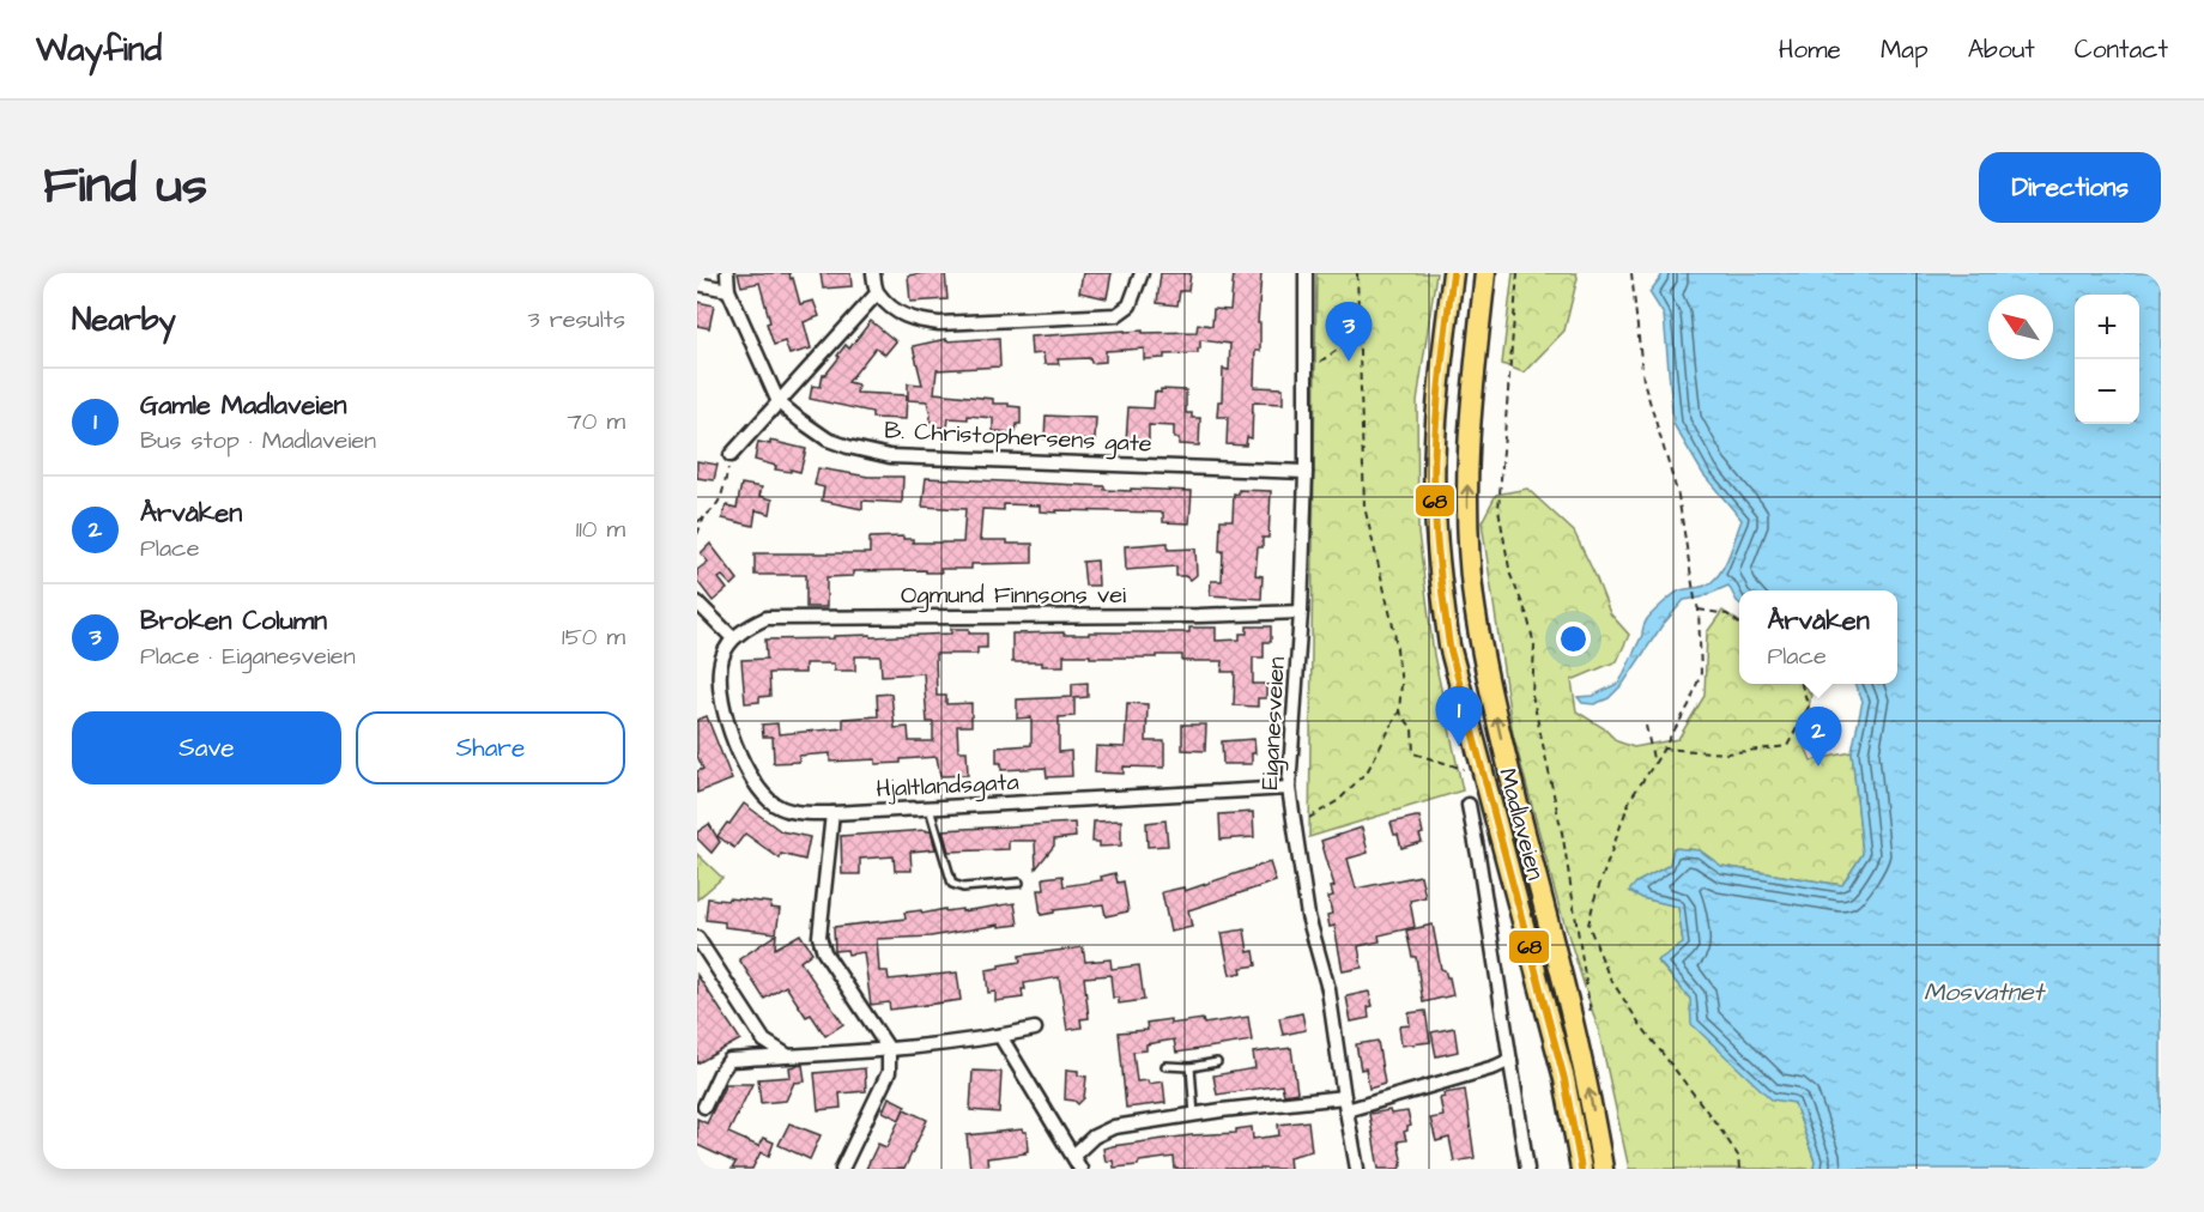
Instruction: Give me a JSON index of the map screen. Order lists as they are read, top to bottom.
{
  "streets": {
    "main road": ["Madlaveien"],
    "street": [
      "B. Christophersens gate",
      "Ogmund Finnsons vei",
      "Eiganesveien",
      "Hjaltlandsgata"
    ]
  },
  "crossings": [
    ["B. Christophersens gate", "Eiganesveien"],
    ["Ogmund Finnsons vei", "Eiganesveien"],
    ["Ogmund Finnsons vei", "Hjaltlandsgata"],
    ["Eiganesveien", "Hjaltlandsgata"]
  ],
  "water": ["Mosvatnet"],
  "lines": ["transit line 68"],
  "north": "top left",
  "page": {
    "header": "Wayfind",
    "nav": [
      "Home",
      "Map",
      "About",
      "Contact"
    ],
    "title": "Find us",
    "buttons": [
      "Directions",
      ["Save", "Share"]
    ],
    "heading": ["Nearby", "3 results"],
    "map_buttons": ["+", "−"],
    "pins": ["3", "1", "2"],
    "list": [
      {
        "mark": "1",
        "name": "Gamle Madlaveien",
        "note": "Bus stop · Madlaveien",
        "value": "70 m"
      },
      {
        "mark": "2",
        "name": "Årvåken",
        "note": "Place",
        "value": "110 m"
      },
      {
        "mark": "3",
        "name": "Broken Column",
        "note": "Place · Eiganesveien",
        "value": "150 m"
      }
    ],
    "popup": ["Årvåken", "Place"]
  }
}
